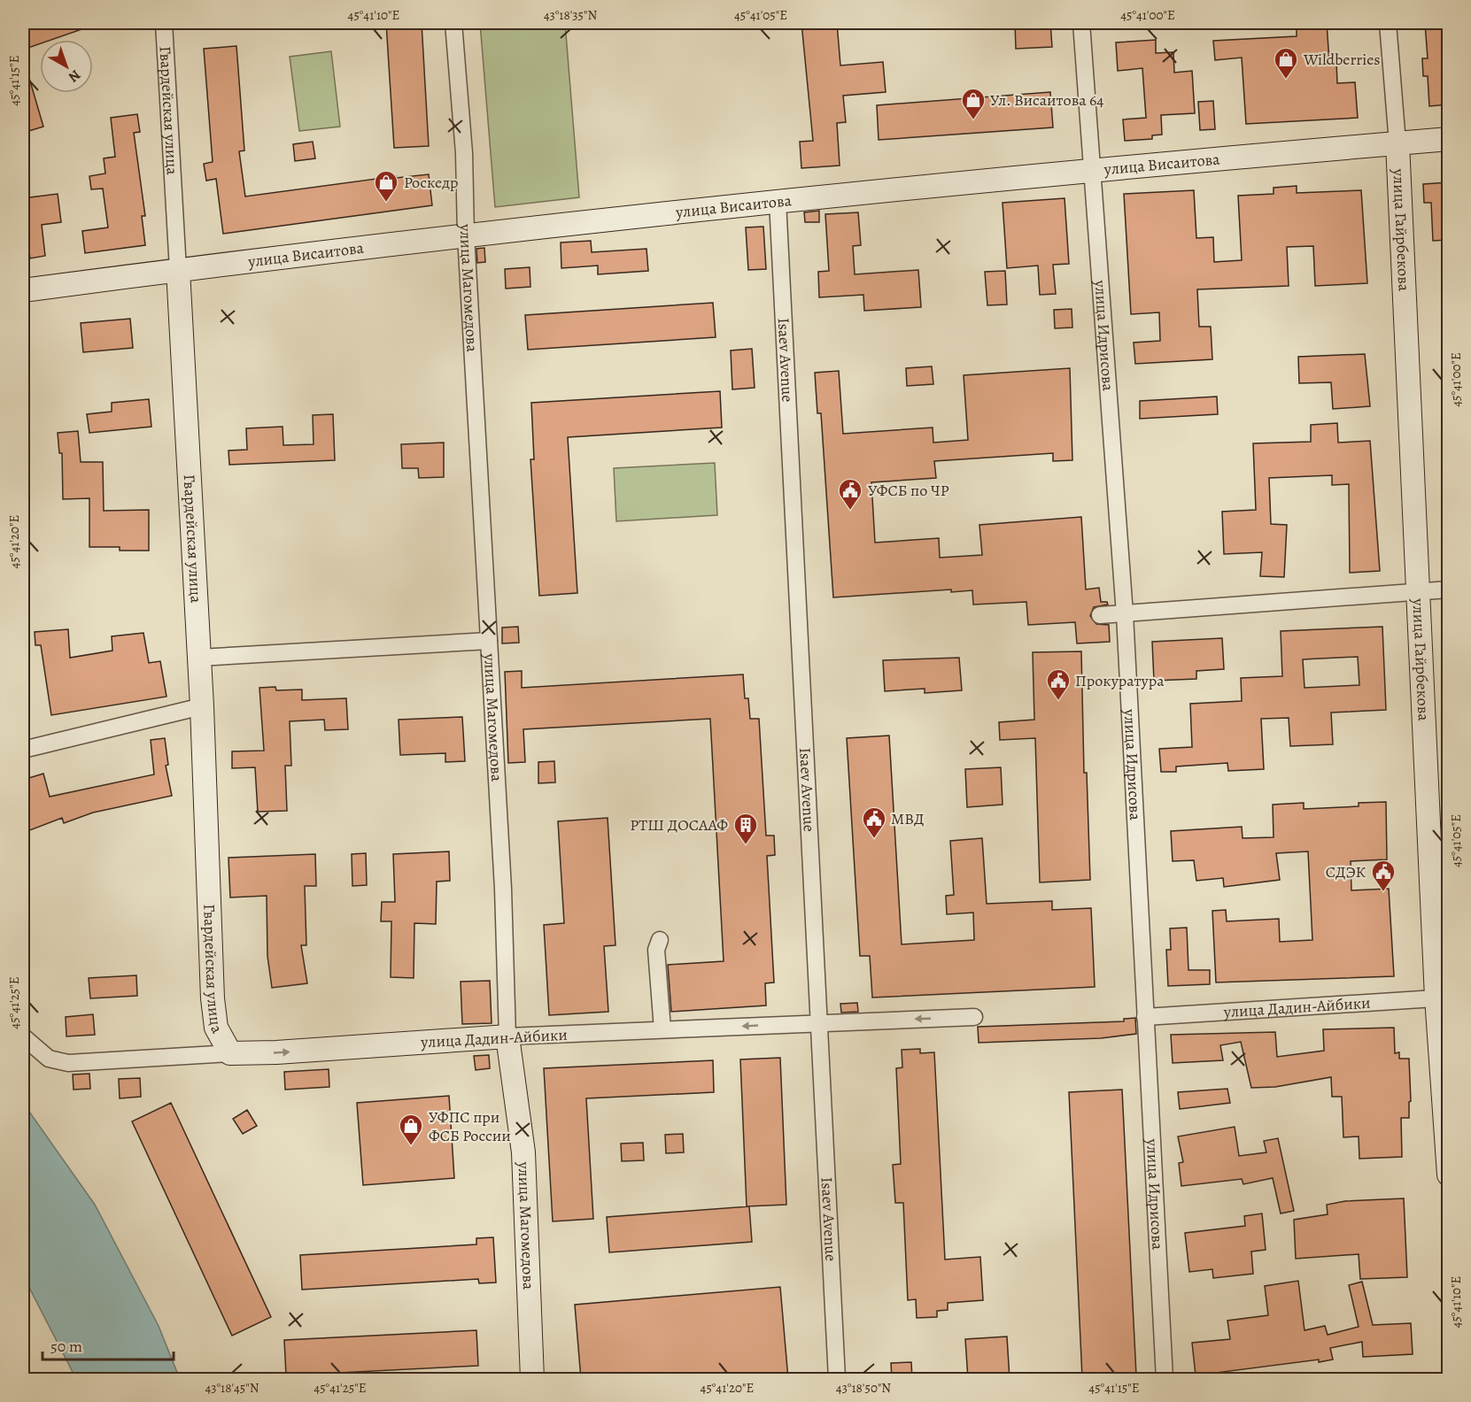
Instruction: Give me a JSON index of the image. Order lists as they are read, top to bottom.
{
  "streets": {
    "main road": [
      "Гвардейская улица",
      "улица Висаитова",
      "улица Гайрбекова",
      "улица Магомедова",
      "улица Дадин-Айбики"
    ],
    "street": ["улица Идрисова", "Isaev Avenue"]
  },
  "crossings": [
    ["Гвардейская улица", "улица Висаитова"],
    ["Гвардейская улица", "улица Дадин-Айбики"],
    ["улица Висаитова", "улица Гайрбекова"],
    ["улица Висаитова", "улица Магомедова"],
    ["улица Висаитова", "улица Идрисова"],
    ["улица Висаитова", "Isaev Avenue"],
    ["улица Гайрбекова", "улица Дадин-Айбики"],
    ["улица Магомедова", "улица Дадин-Айбики"],
    ["улица Идрисова", "улица Дадин-Айбики"],
    ["Isaev Avenue", "улица Дадин-Айбики"]
  ],
  "places": {
    "shop": [
      "Wildberries",
      "Ул. Висаитова 64",
      "Роскедр",
      "УФПС при ФСБ России"
    ],
    "public building": [
      "УФСБ по ЧР",
      "Прокуратура",
      "МВД",
      "СДЭК"
    ],
    "building": ["РТШ ДОСААФ"]
  },
  "scale_bar": "50 m",
  "north": "bottom right",
  "coordinates": [
    "45°41'10\"E",
    "43°18'35\"N",
    "45°41'05\"E",
    "45°41'00\"E",
    "45°41'15\"E",
    "45°41'20\"E",
    "45°41'25\"E",
    "43°18'45\"N",
    "43°18'50\"N"
  ]
}
